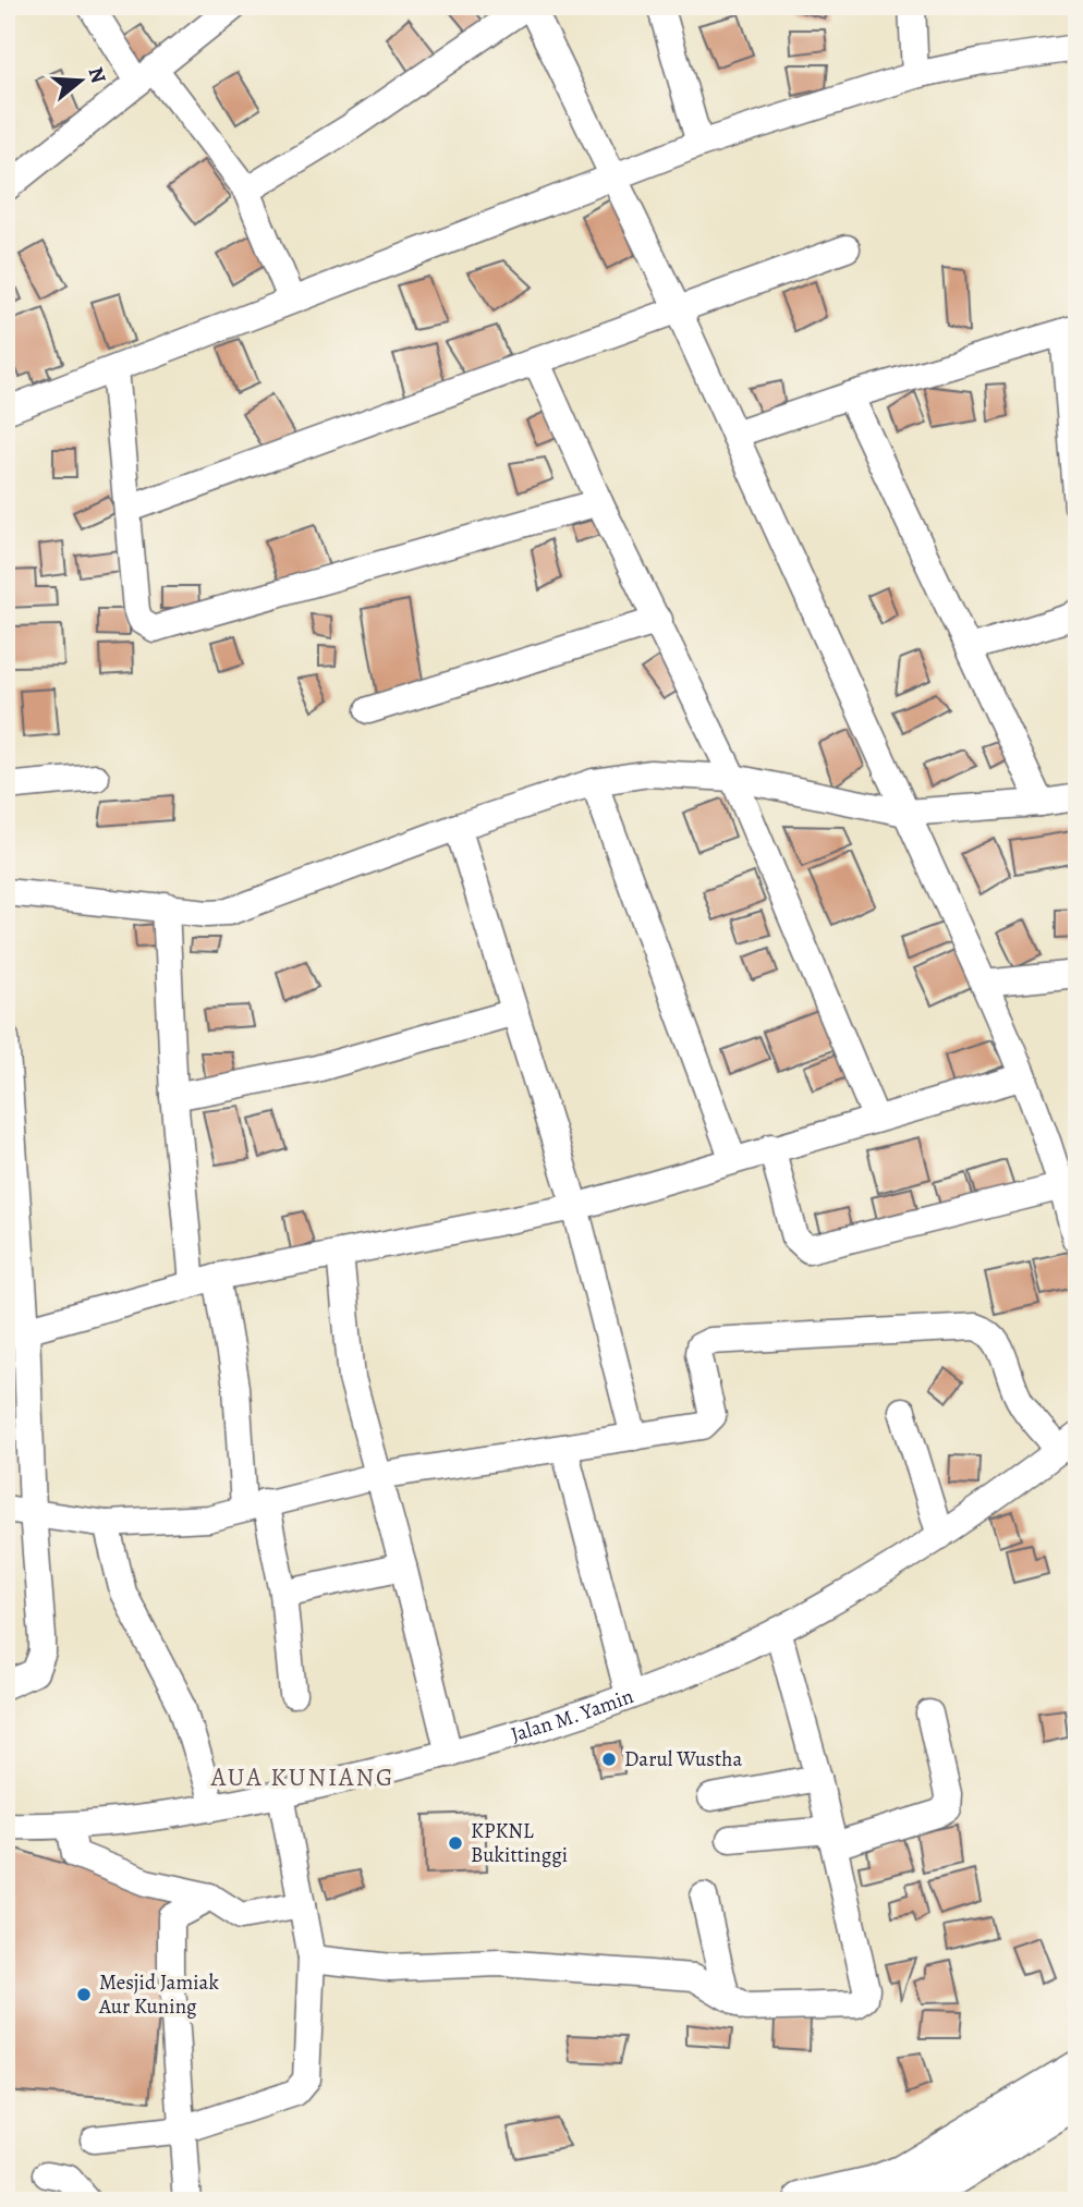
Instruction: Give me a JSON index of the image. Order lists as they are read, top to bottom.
{
  "streets": {
    "street": ["Jalan M. Yamin"]
  },
  "districts": ["AUA KUNIANG"],
  "places": ["Darul Wustha", "KPKNL Bukittinggi", "Mesjid Jamiak Aur Kuning"],
  "north": "right"
}
